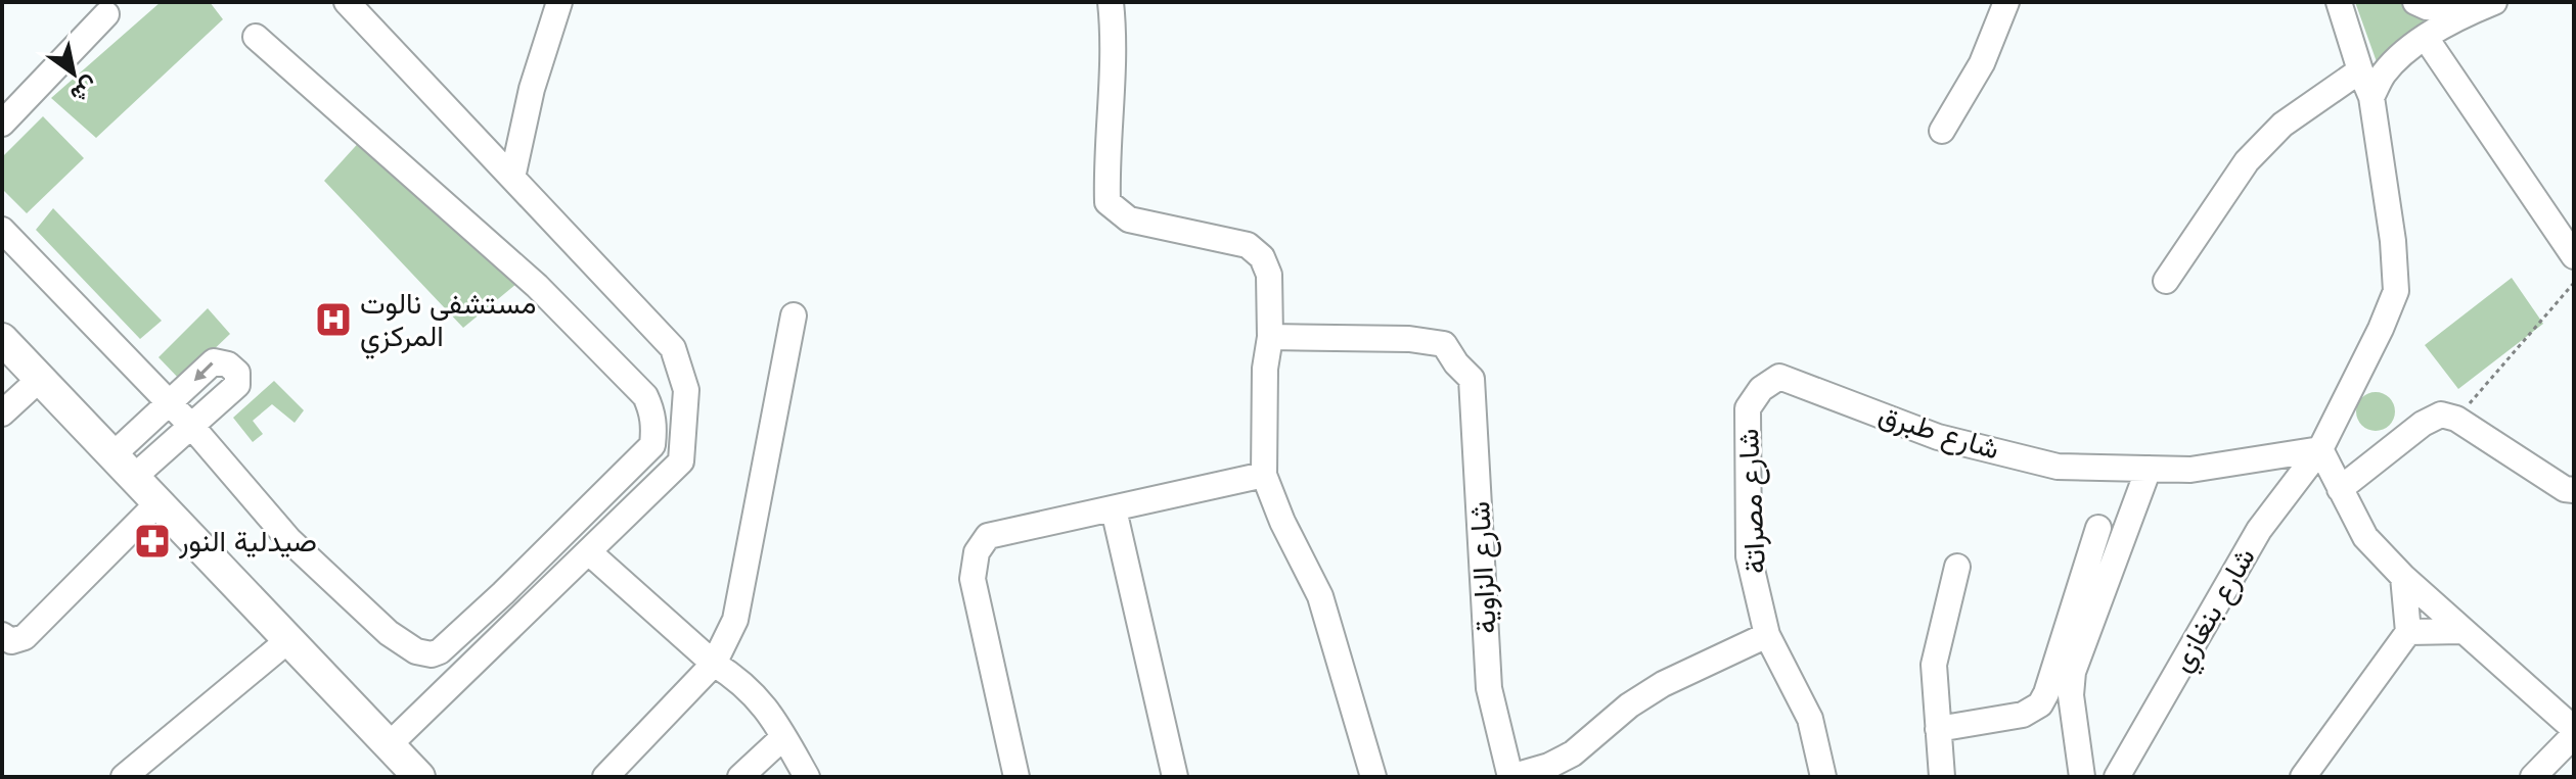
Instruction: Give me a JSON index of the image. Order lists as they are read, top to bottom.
{
  "streets": {
    "street": [
      "شارع طبرق",
      "شارع مصراتة",
      "شارع الزاوية",
      "شارع بنغازي"
    ]
  },
  "crossings": [
    ["شارع طبرق", "شارع مصراتة"]
  ],
  "places": {
    "hospital": ["مستشفى نالوت المركزي"],
    "pharmacy": ["صيدلية النور"]
  },
  "north": "bottom right"
}
